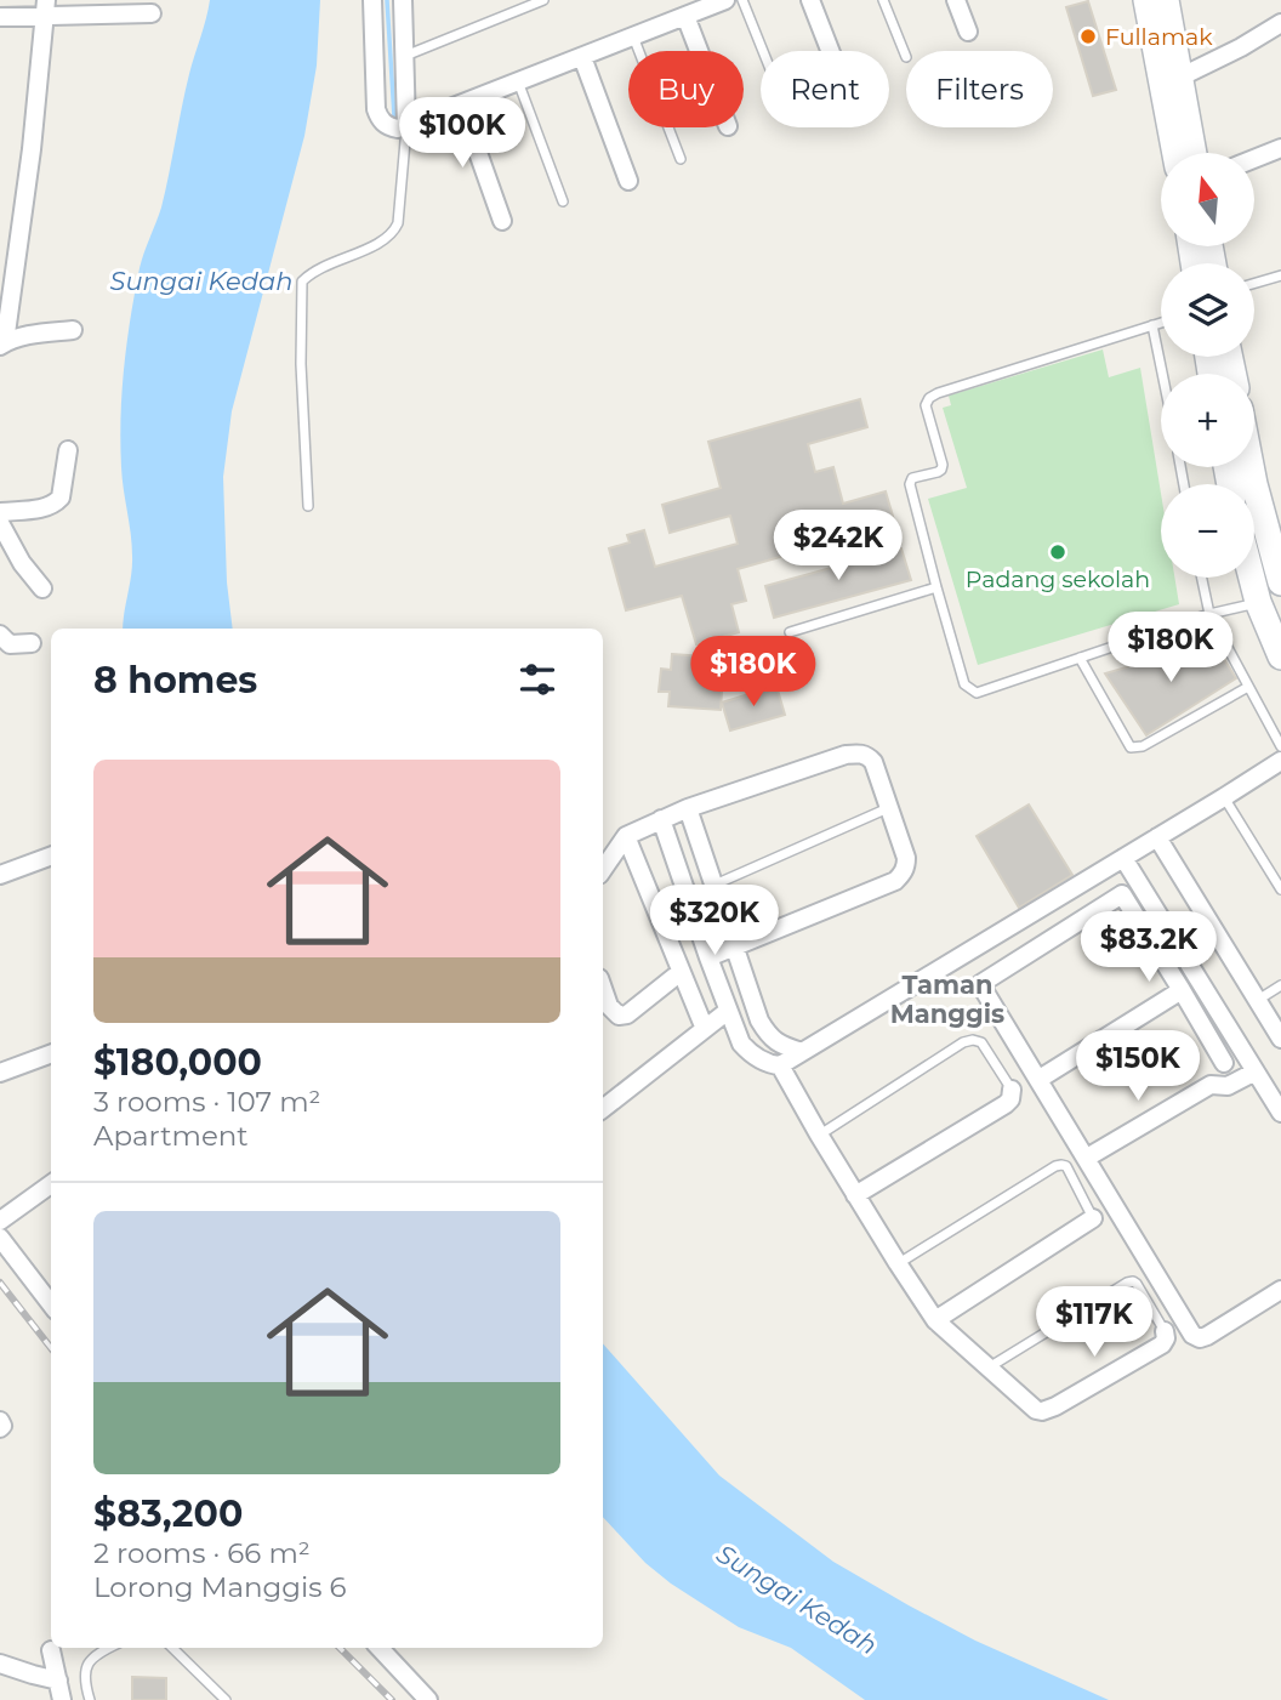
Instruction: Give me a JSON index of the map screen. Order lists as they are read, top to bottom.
{
  "districts": ["Taman Manggis"],
  "water": ["Sungai Kedah"],
  "places": ["Fullamak", "Padang sekolah"],
  "north": "top",
  "page": {
    "chip": ["Buy", "Rent", "Filters"],
    "price": [
      "$100K",
      "$242K",
      "$180K",
      "$180K",
      "$320K",
      "$83.2K",
      "$150K",
      "$117K"
    ],
    "map_buttons": ["+", "−"],
    "heading": "8 homes",
    "list": [
      {
        "name": "$180,000",
        "note": "3 rooms · 107 m² · Apartment"
      },
      {
        "name": "$83,200",
        "note": "2 rooms · 66 m² · Lorong Manggis 6"
      }
    ]
  }
}
